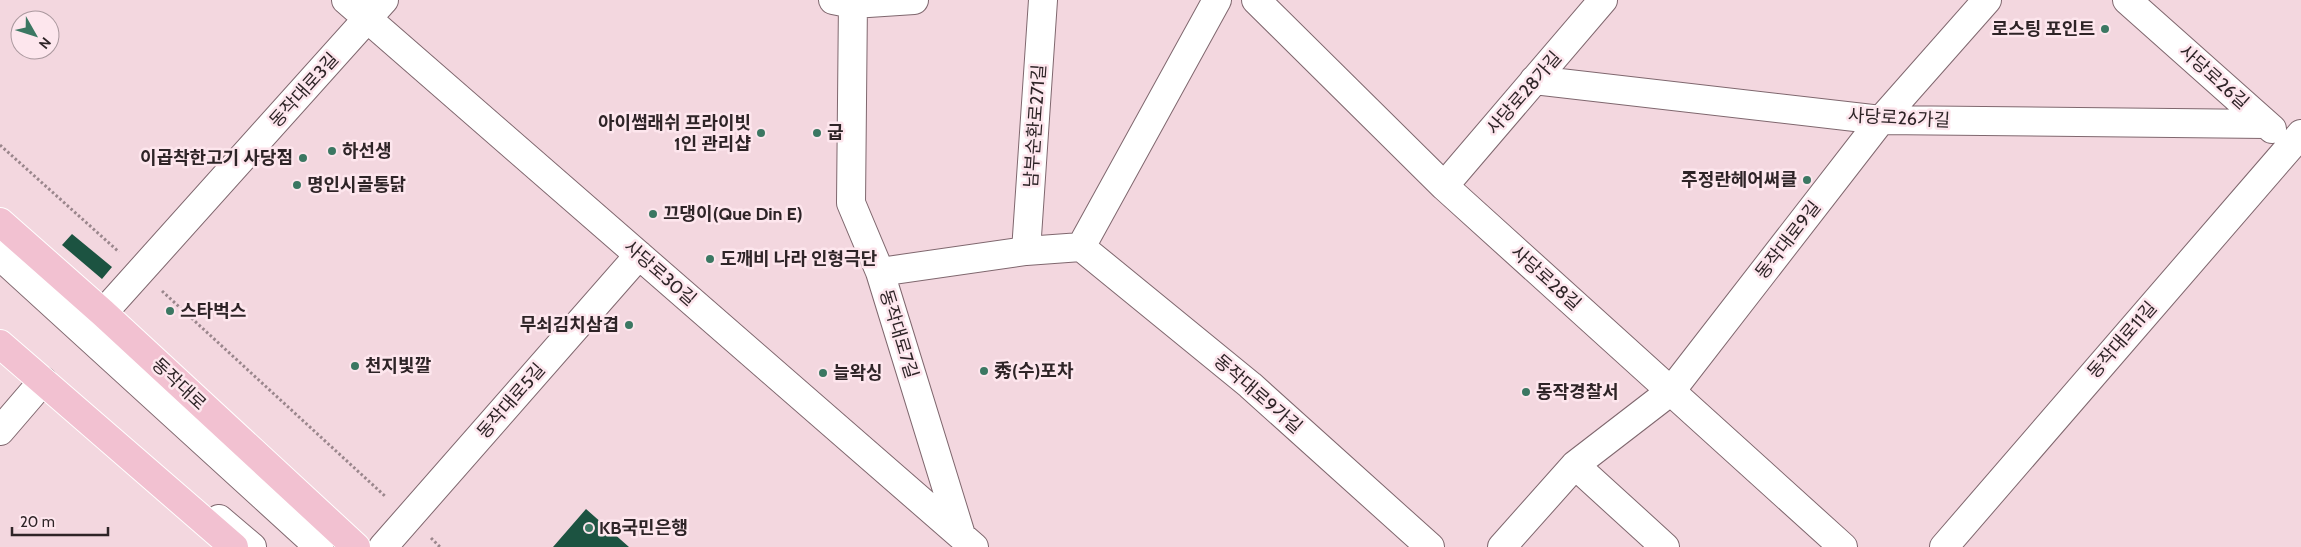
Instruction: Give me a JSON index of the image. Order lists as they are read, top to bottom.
{
  "streets": {
    "main road": ["동작대로"],
    "street": [
      "사당로26길",
      "동작대로3길",
      "사당로28가길",
      "사당로26가길",
      "남부순환로271길",
      "동작대로9길",
      "사당로30길",
      "사당로28길",
      "동작대로7길",
      "동작대로11길",
      "동작대로9가길",
      "동작대로5길"
    ]
  },
  "crossings": [
    ["사당로26길", "사당로26가길"],
    ["사당로26길", "동작대로11길"],
    ["동작대로3길", "사당로30길"],
    ["동작대로3길", "동작대로"],
    ["사당로28가길", "사당로26가길"],
    ["사당로28가길", "사당로28길"],
    ["사당로26가길", "동작대로9길"],
    ["동작대로9길", "사당로28길"],
    ["사당로30길", "동작대로7길"],
    ["사당로30길", "동작대로5길"]
  ],
  "places": [
    "로스팅 포인트",
    "아이썸래쉬 프라이빗 1인 관리샵",
    "굽",
    "하선생",
    "이곱착한고기 사당점",
    "주정란헤어써클",
    "명인시골통닭",
    "끄댕이(Que Din E)",
    "도깨비 나라 인형극단",
    "스타벅스",
    "무쇠김치삼겹",
    "천지빛깔",
    "秀(수)포차",
    "늘왁싱",
    "동작경찰서",
    "KB국민은행"
  ],
  "scale_bar": "20 m",
  "north": "bottom right"
}
